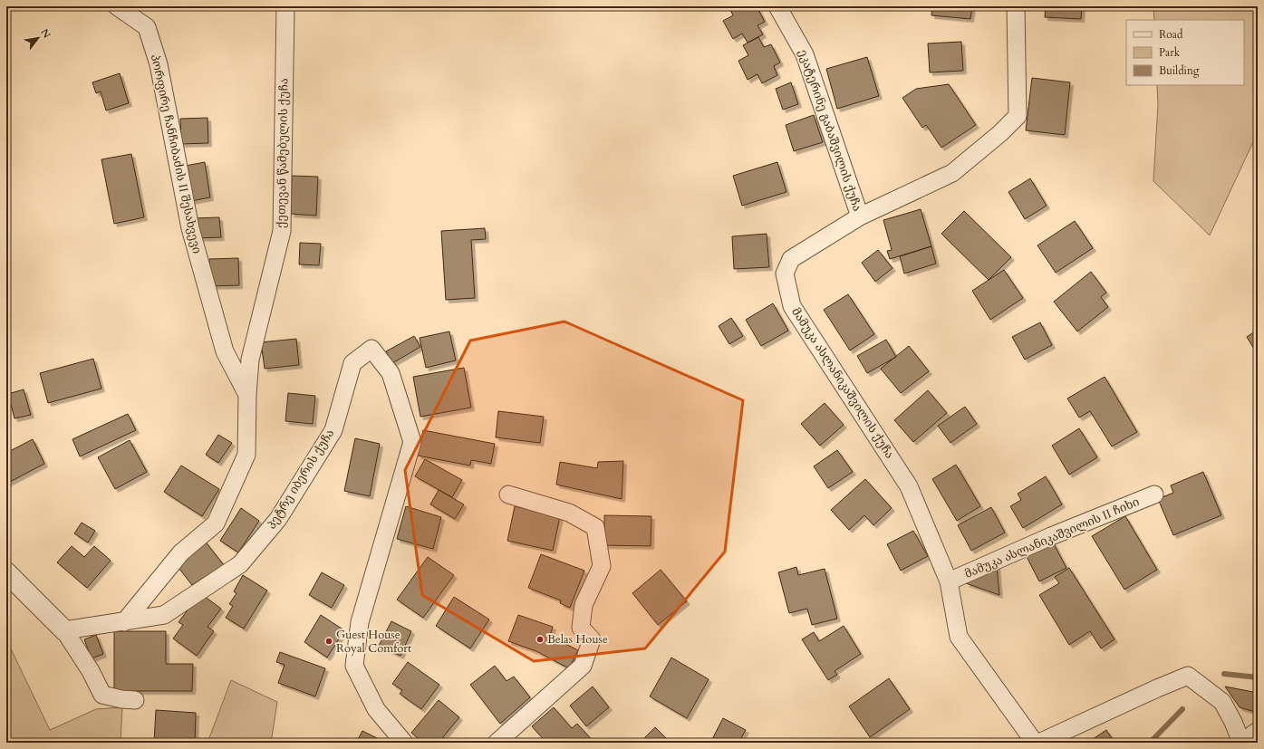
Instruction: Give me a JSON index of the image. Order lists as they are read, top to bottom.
{
  "streets": {
    "street": [
      "ეკატერინე გაბაშვილის ქუჩა",
      "ქეთევან წამებულის ქუჩა",
      "პორფირე ჩანჩიბაძის II შესახვევი",
      "მამუკა ასლანიკაშვილის ქუჩა",
      "პეტრე იბერის ქუჩა",
      "მამუკა ასლანიკაშვილის II ჩიხი"
    ]
  },
  "crossings": [
    ["ეკატერინე გაბაშვილის ქუჩა", "მამუკა ასლანიკაშვილის ქუჩა"],
    ["ქეთევან წამებულის ქუჩა", "პორფირე ჩანჩიბაძის II შესახვევი"],
    ["ქეთევან წამებულის ქუჩა", "პეტრე იბერის ქუჩა"],
    ["მამუკა ასლანიკაშვილის ქუჩა", "მამუკა ასლანიკაშვილის II ჩიხი"]
  ],
  "places": ["Belas House", "Guest House Royal Comfort"],
  "legend": ["Road", "Park", "Building"],
  "north": "top right"
}
